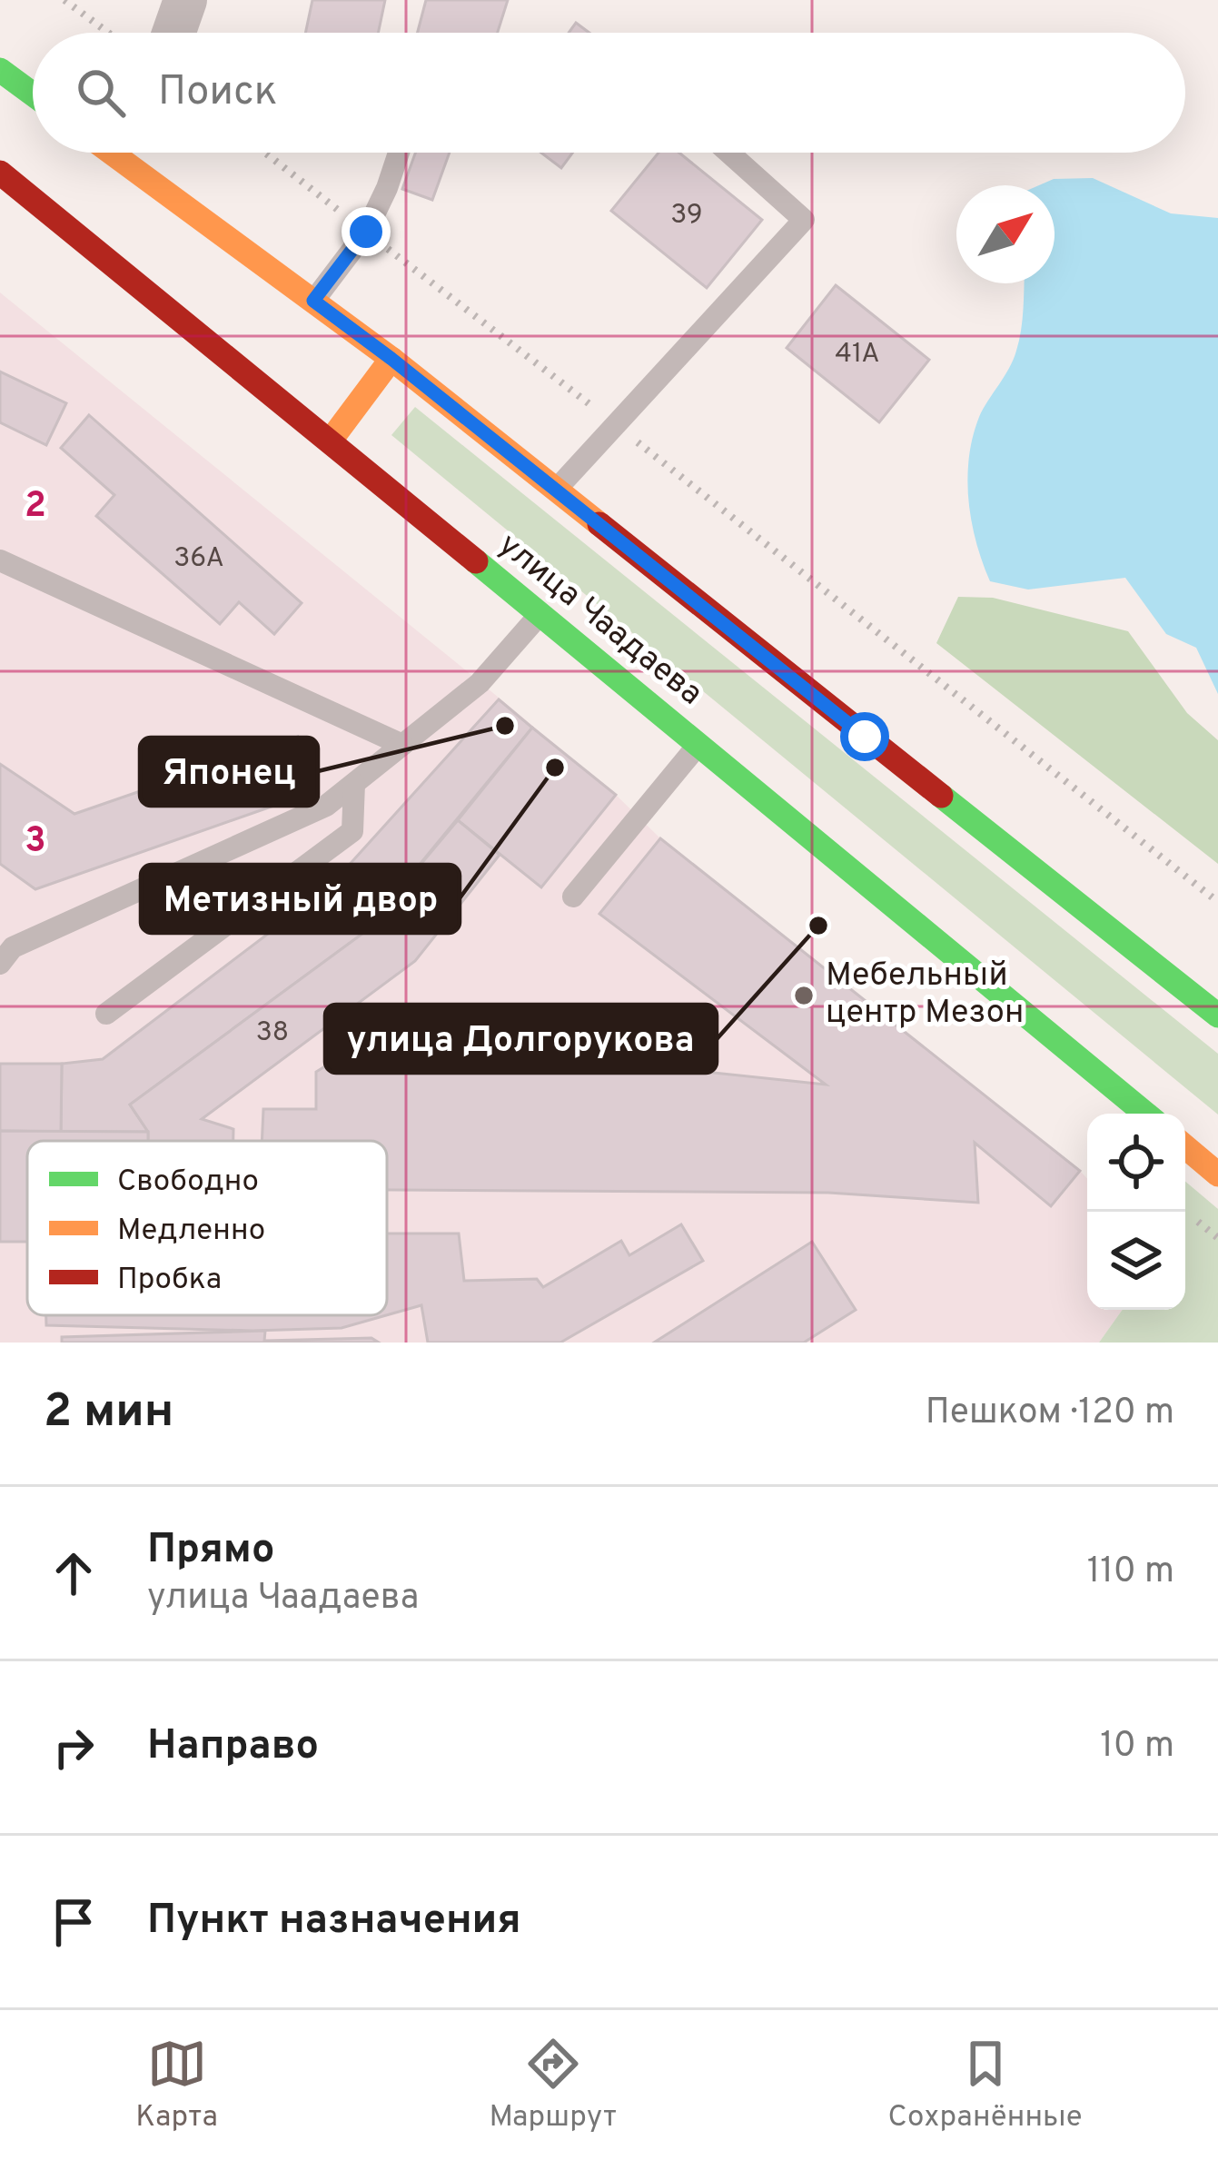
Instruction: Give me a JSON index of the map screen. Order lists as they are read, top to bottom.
{
  "streets": {
    "main road": ["улица Чаадаева"]
  },
  "places": [
    "Японец",
    "Метизный двор",
    "улица Долгорукова",
    "Мебельный центр Мезон"
  ],
  "house_numbers": [
    "39",
    "41А",
    "36А",
    "38"
  ],
  "legend": ["Свободно", "Медленно", "Пробка"],
  "north": "top right",
  "page": {
    "search": "Поиск",
    "heading": ["2 мин", "Пешком · 120 m"],
    "list": [
      ["Прямо", "улица Чаадаева", "110 m"],
      ["Направо", "10 m"],
      "Пункт назначения"
    ],
    "nav": ["Карта", "Маршрут", "Сохранённые"]
  },
  "grid": {
    "rows": ["2", "3"]
  }
}
